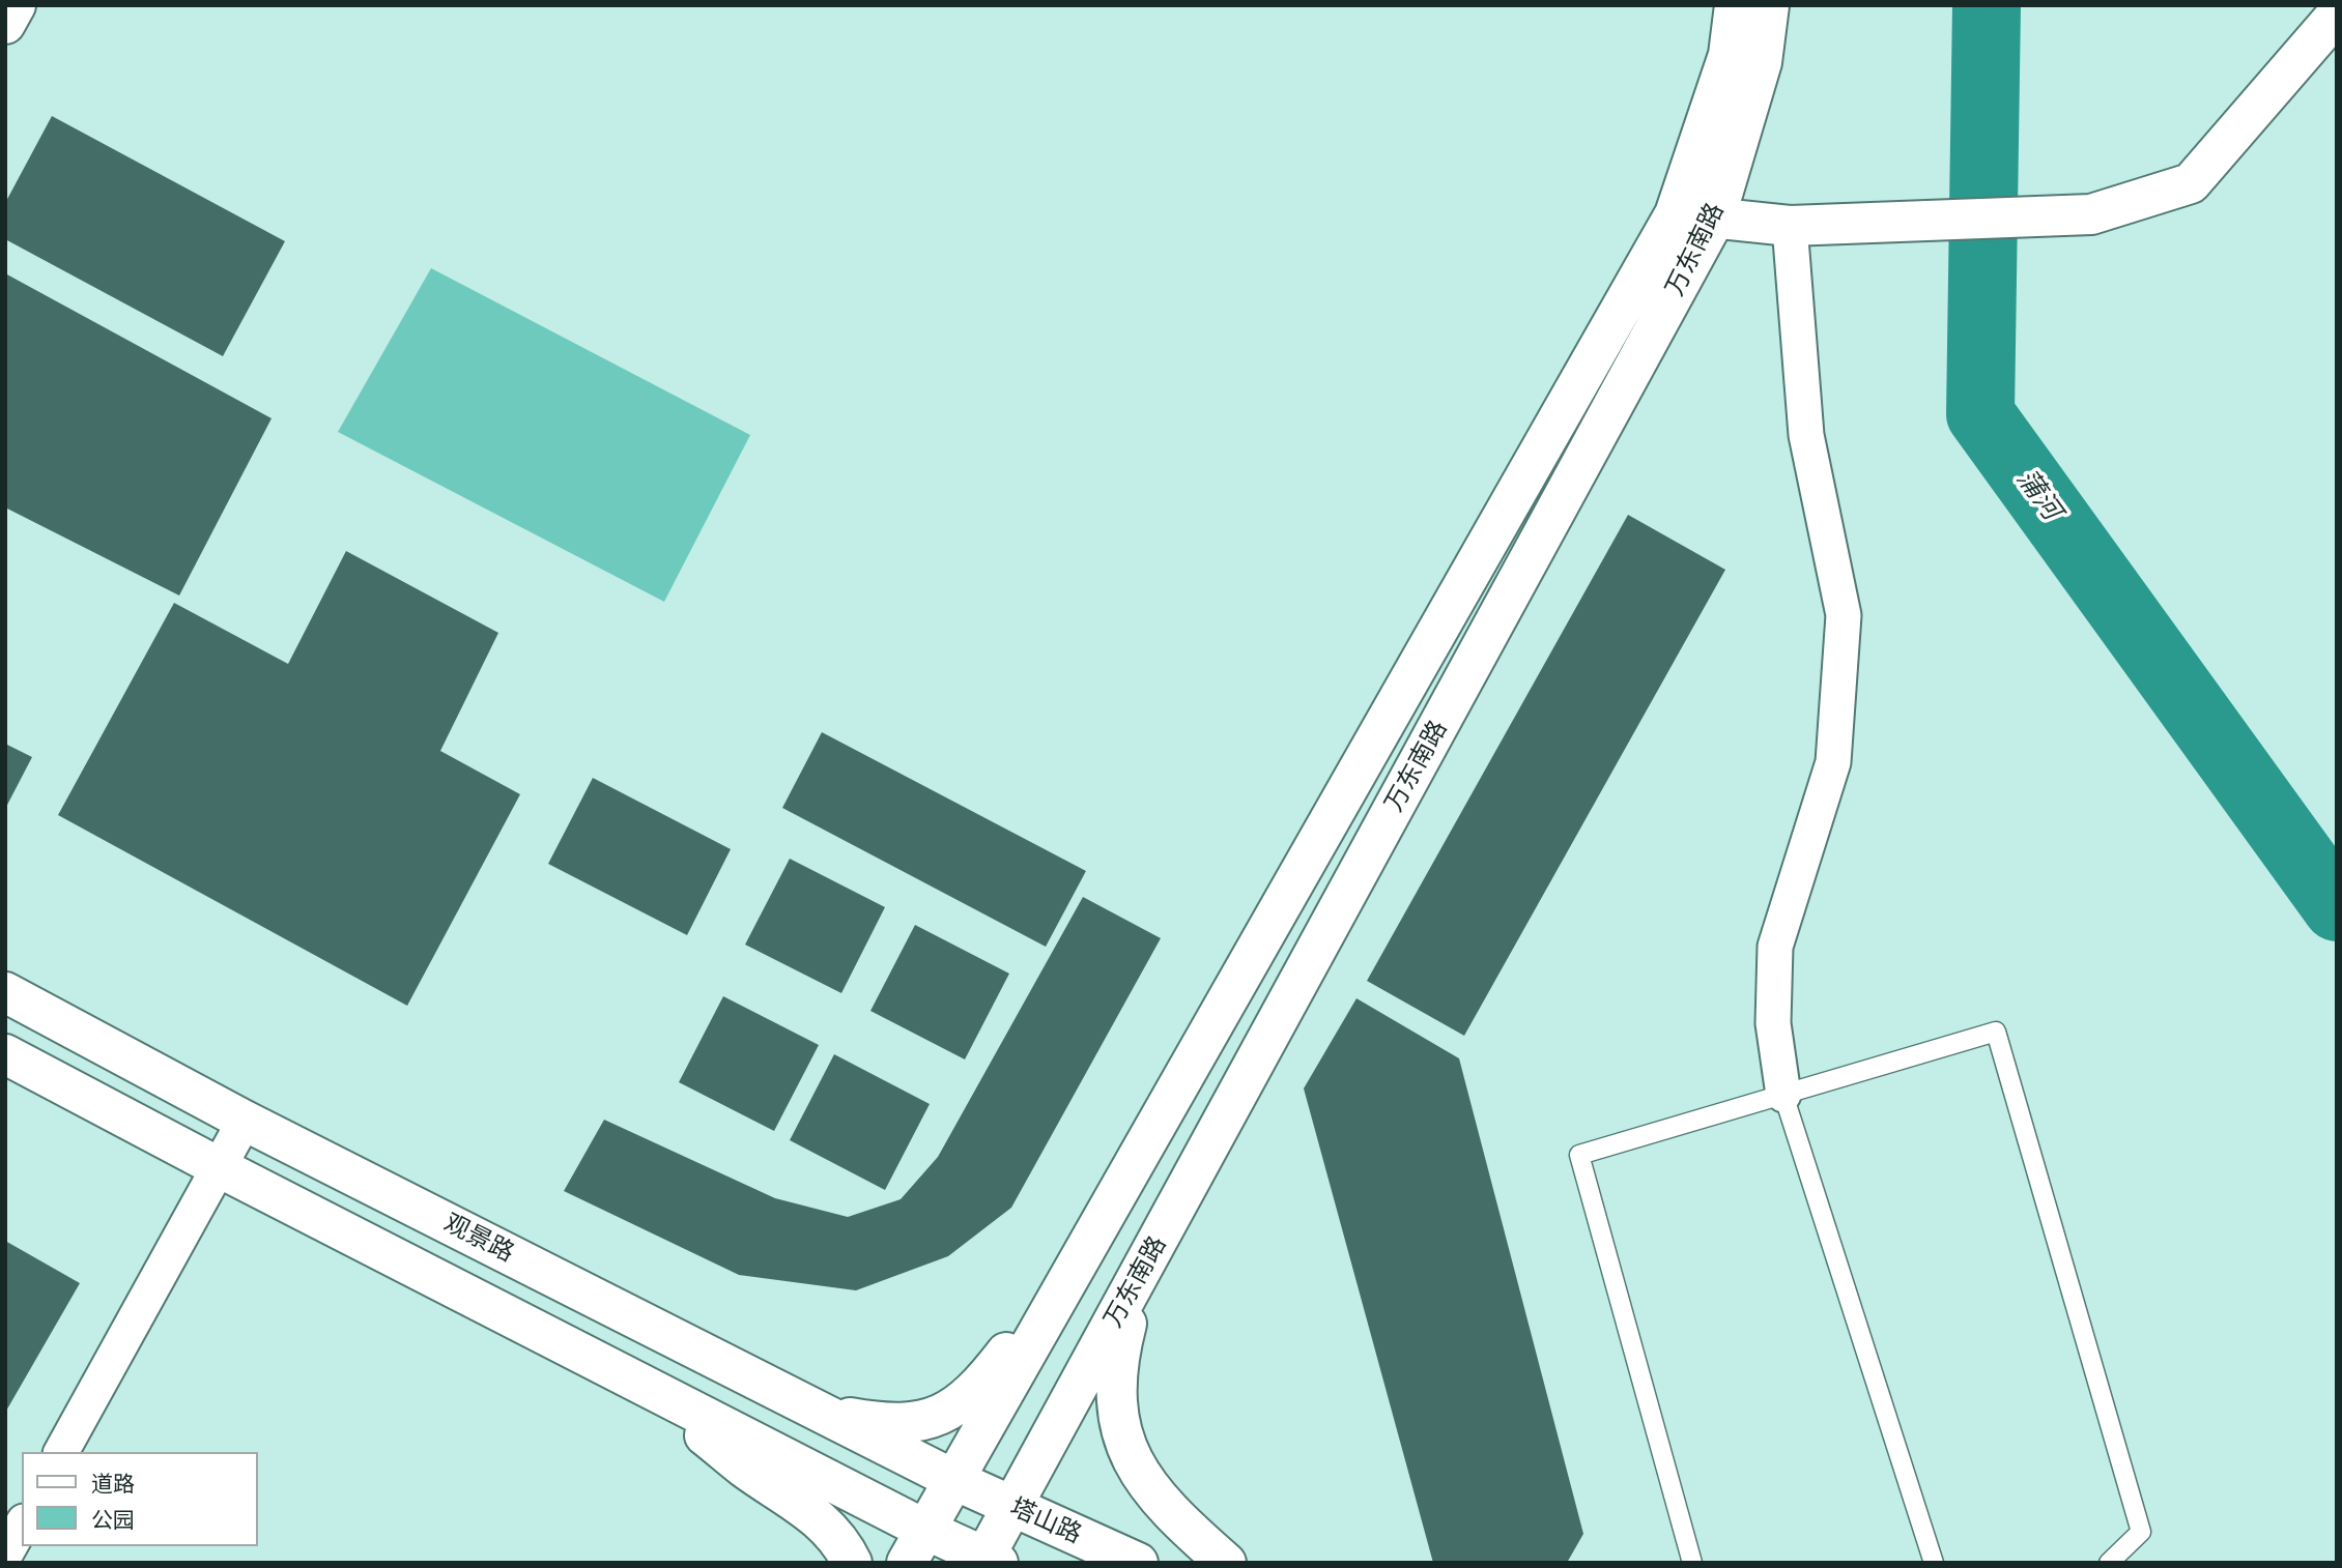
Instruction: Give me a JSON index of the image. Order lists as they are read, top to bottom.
{
  "streets": {
    "main road": ["万东南路", "观景路", "塔山路"]
  },
  "crossings": [
    ["万东南路", "观景路"],
    ["万东南路", "塔山路"],
    ["观景路", "塔山路"]
  ],
  "water": ["蒲河"],
  "legend": ["道路", "公园"]
}
